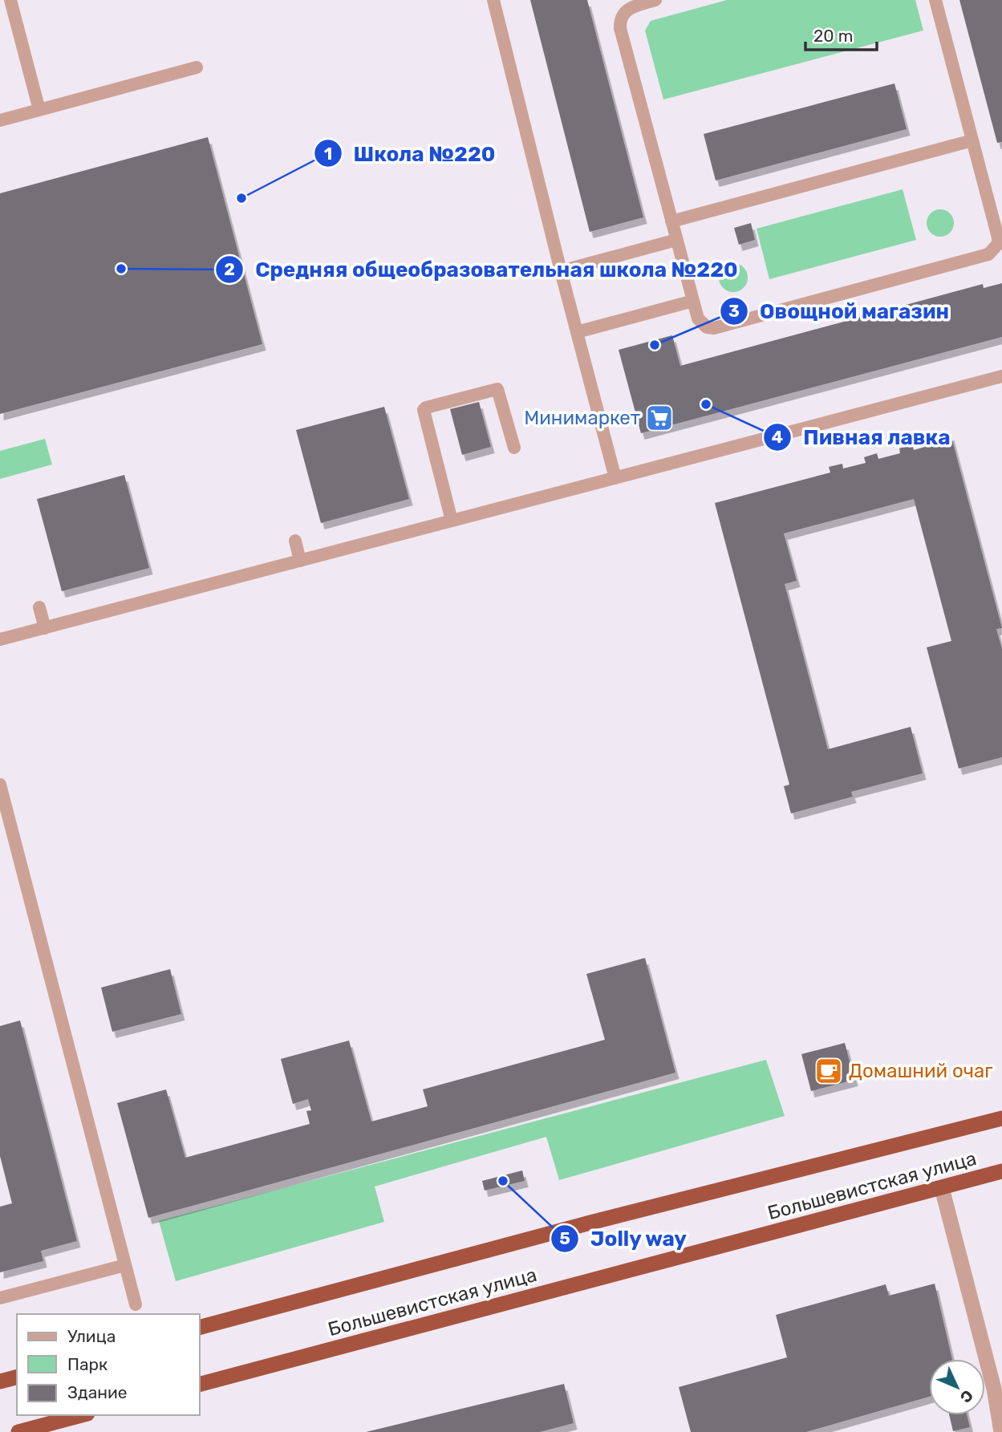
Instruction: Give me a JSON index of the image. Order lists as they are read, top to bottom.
{
  "streets": {
    "highway": ["Большевистская улица"]
  },
  "places": {
    "other": [
      "Школа №220",
      "Средняя общеобразовательная школа №220",
      "Овощной магазин",
      "Пивная лавка",
      "Jolly way"
    ],
    "supermarket": ["Минимаркет"],
    "cafe": ["Домашний очаг"]
  },
  "legend": ["Улица", "Парк", "Здание"],
  "scale_bar": "20 m",
  "north": "bottom right"
}
